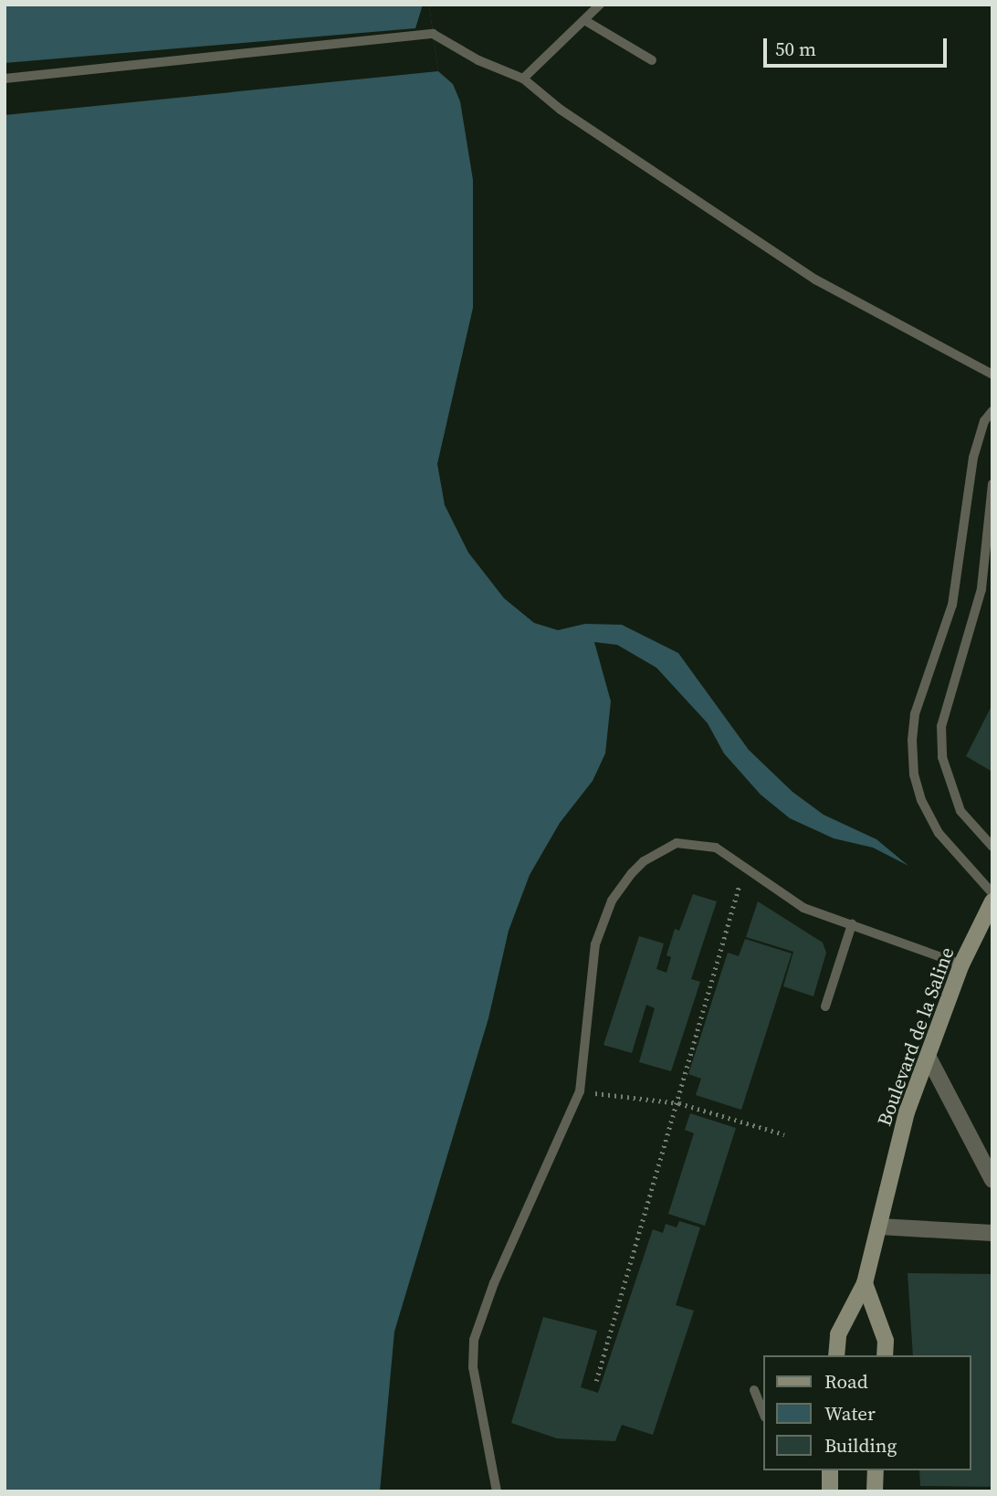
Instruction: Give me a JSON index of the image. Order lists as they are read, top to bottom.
{
  "streets": {
    "main road": ["Boulevard de la Saline"]
  },
  "legend": ["Road", "Water", "Building"],
  "scale_bar": "50 m"
}
